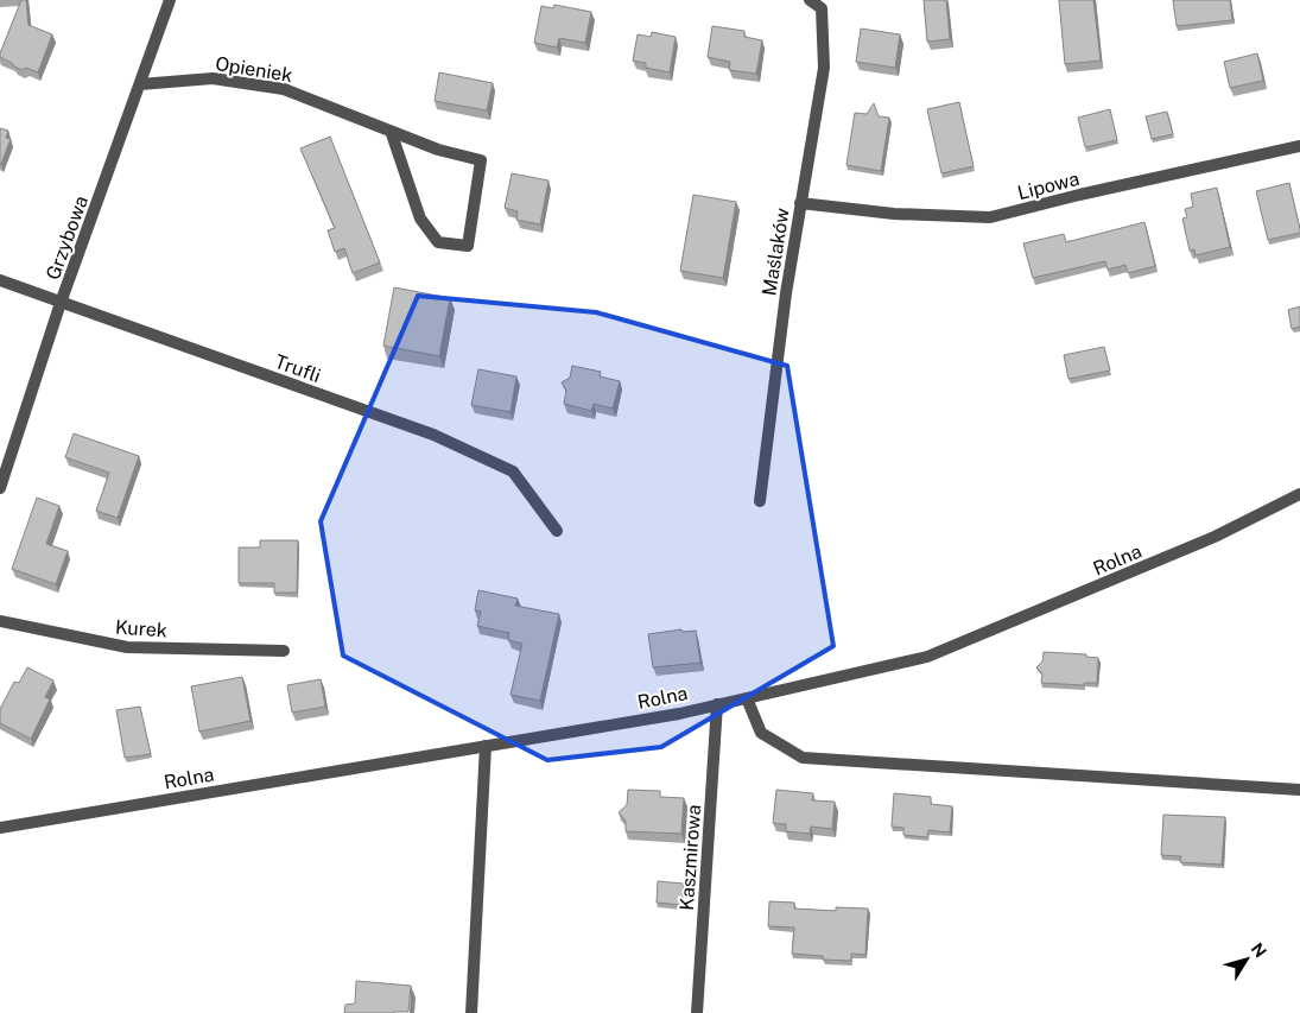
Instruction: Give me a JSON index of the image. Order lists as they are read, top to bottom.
{
  "streets": {
    "street": [
      "Opieniek",
      "Lipowa",
      "Grzybowa",
      "Maślaków",
      "Trufli",
      "Rolna",
      "Kurek",
      "Kaszmirowa"
    ]
  },
  "crossings": [
    ["Opieniek", "Grzybowa"],
    ["Lipowa", "Maślaków"],
    ["Grzybowa", "Trufli"],
    ["Rolna", "Kaszmirowa"]
  ],
  "north": "top right"
}
